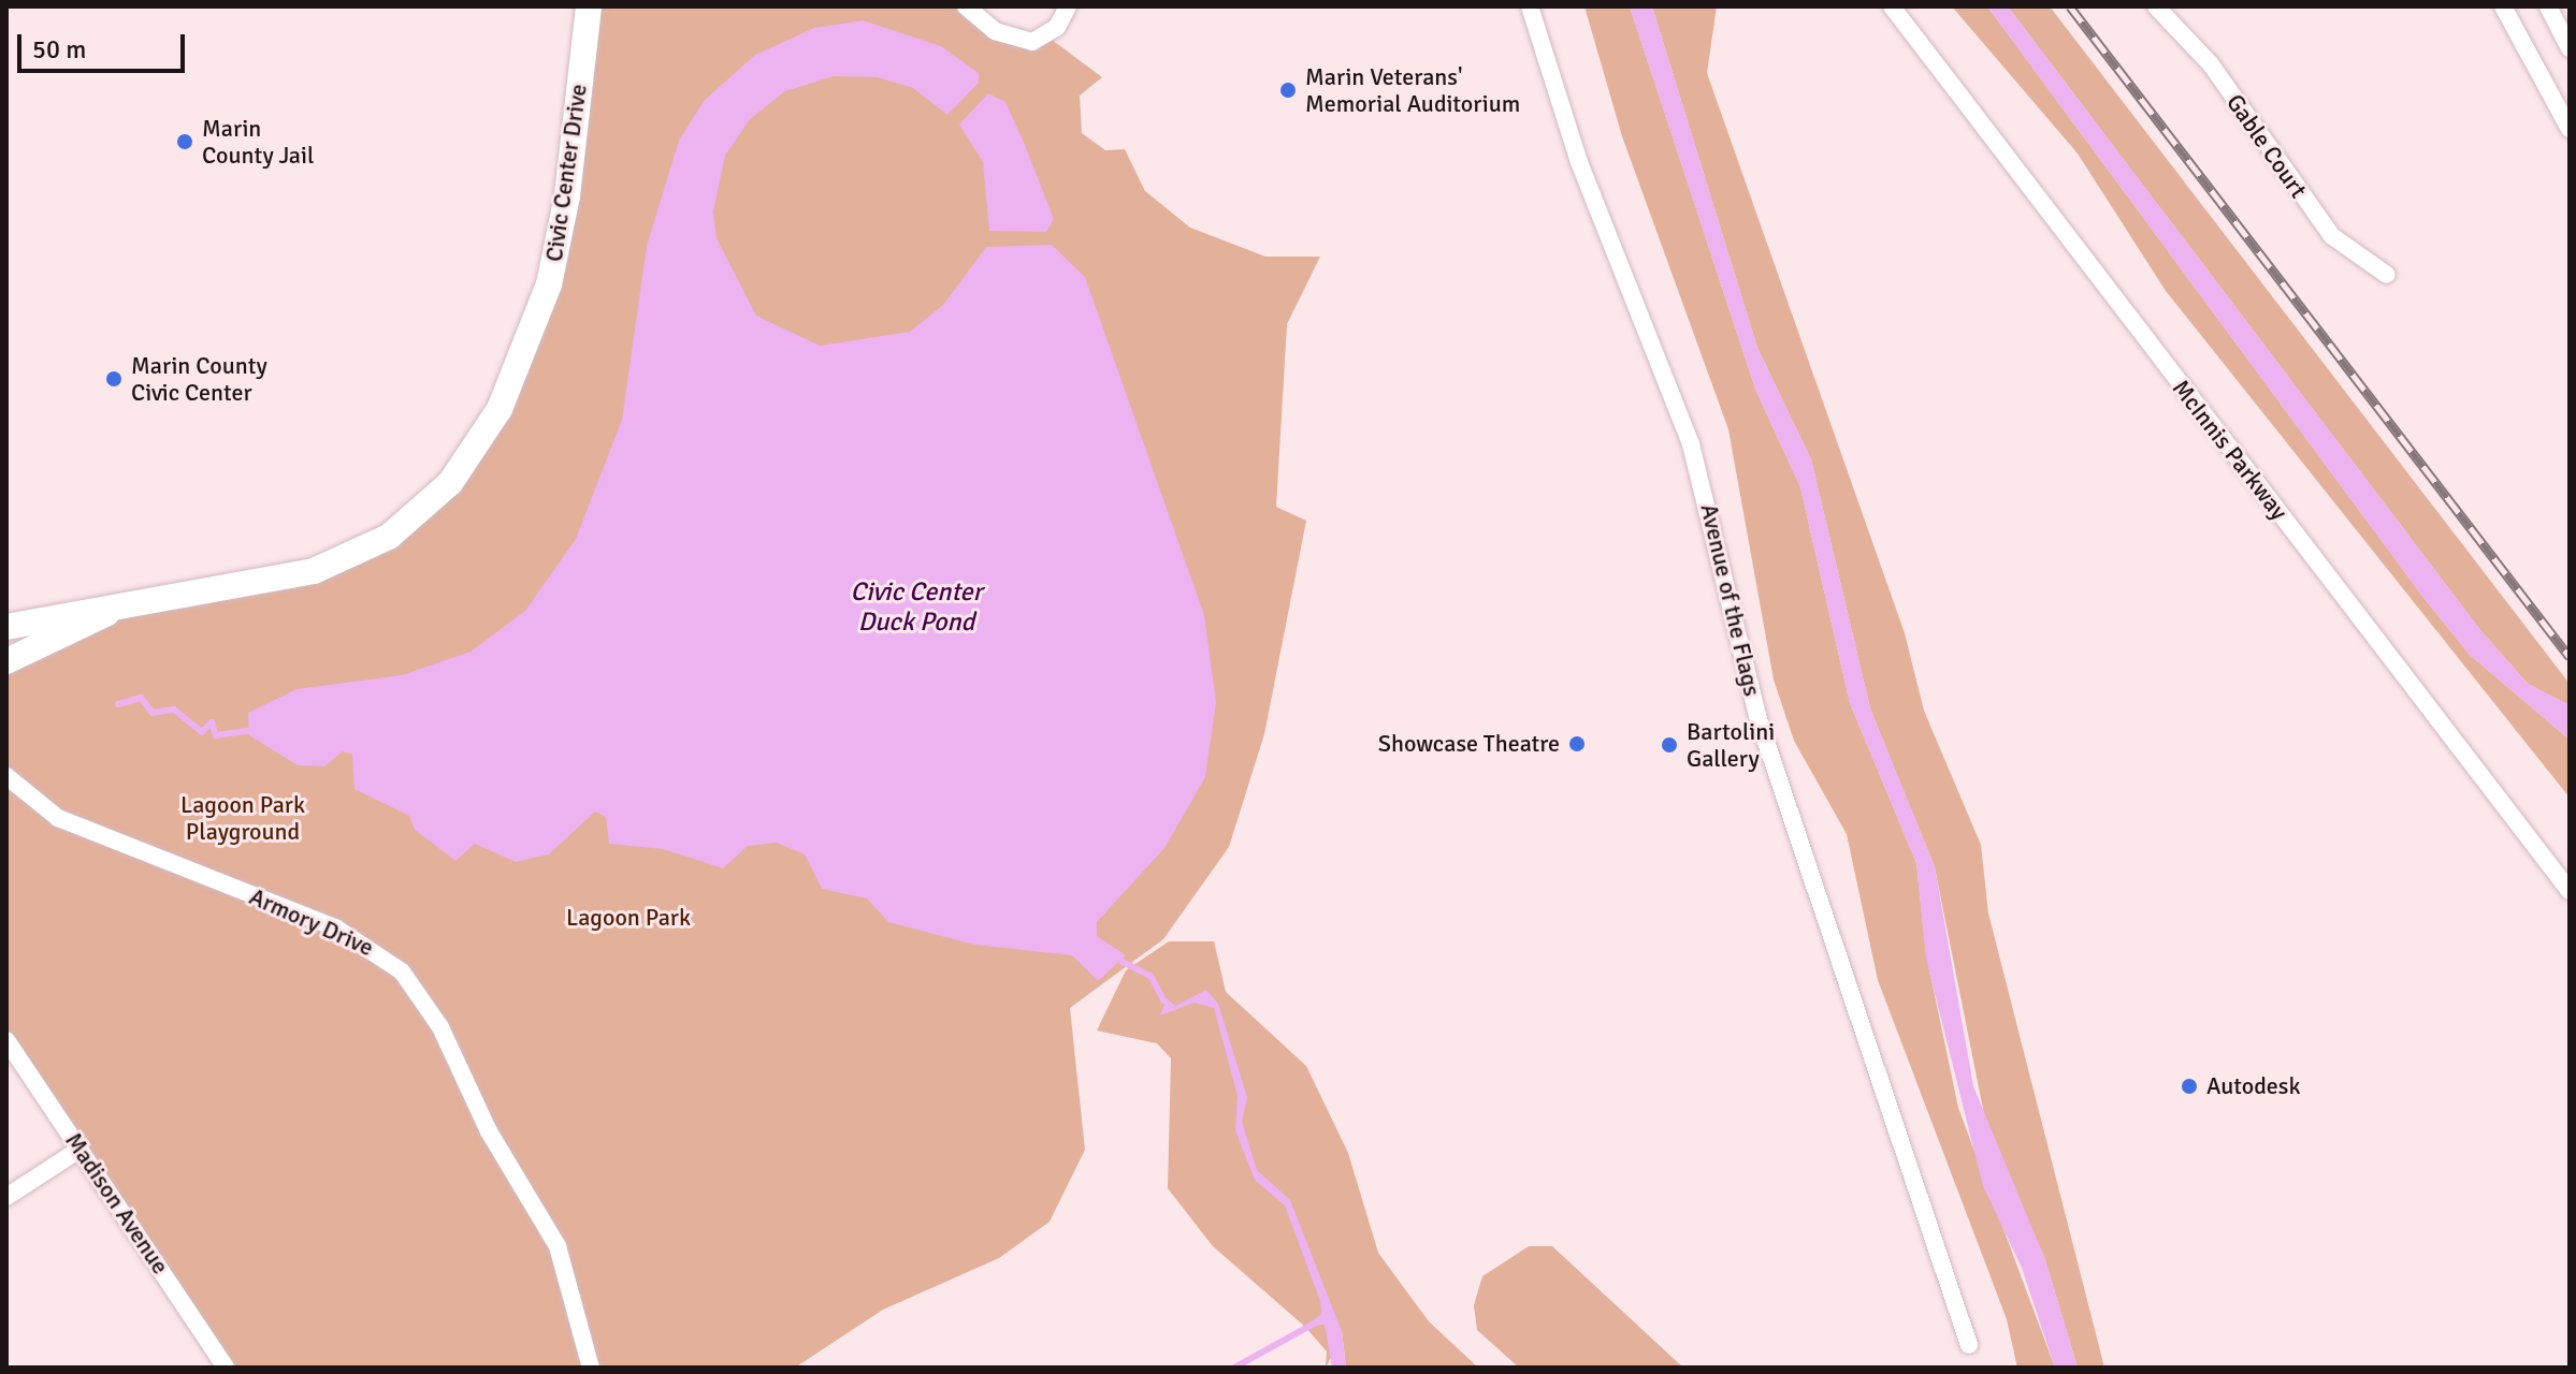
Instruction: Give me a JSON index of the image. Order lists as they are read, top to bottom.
{
  "streets": {
    "street": [
      "Gable Court",
      "Civic Center Drive",
      "McInnis Parkway",
      "Avenue of the Flags",
      "Armory Drive",
      "Madison Avenue"
    ]
  },
  "water": ["Civic Center Duck Pond"],
  "parks": ["Lagoon Park Playground", "Lagoon Park"],
  "places": [
    "Marin Veterans' Memorial Auditorium",
    "Marin County Jail",
    "Marin County Civic Center",
    "Showcase Theatre",
    "Bartolini Gallery",
    "Autodesk"
  ],
  "scale_bar": "50 m"
}
